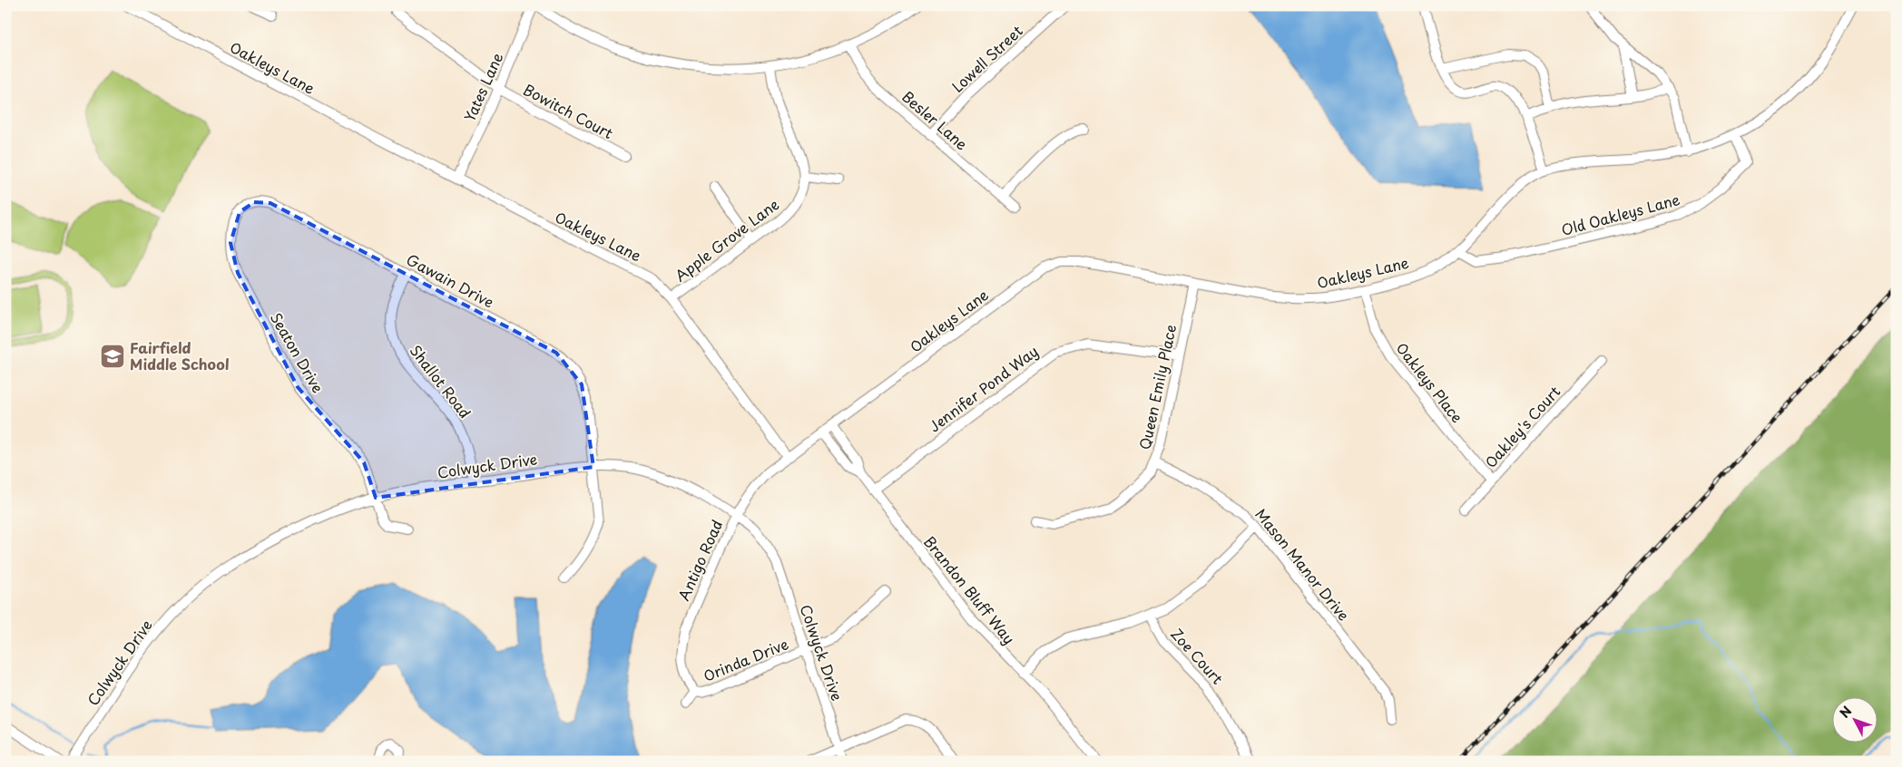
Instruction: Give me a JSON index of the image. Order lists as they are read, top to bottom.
{
  "streets": {
    "street": [
      "Lowell Street",
      "Oakleys Lane",
      "Yates Lane",
      "Bowitch Court",
      "Besler Lane",
      "Old Oakleys Lane",
      "Apple Grove Lane",
      "Gawain Drive",
      "Seaton Drive",
      "Shallot Road",
      "Oakleys Place",
      "Queen Emily Place",
      "Jennifer Pond Way",
      "Oakley's Court",
      "Colwyck Drive",
      "Antigo Road",
      "Mason Manor Drive",
      "Brandon Bluff Way",
      "Zoe Court",
      "Orinda Drive"
    ]
  },
  "crossings": [
    ["Lowell Street", "Besler Lane"],
    ["Oakleys Lane", "Yates Lane"],
    ["Oakleys Lane", "Old Oakleys Lane"],
    ["Oakleys Lane", "Apple Grove Lane"],
    ["Oakleys Lane", "Oakleys Place"],
    ["Oakleys Lane", "Queen Emily Place"],
    ["Oakleys Lane", "Antigo Road"],
    ["Oakleys Lane", "Brandon Bluff Way"],
    ["Yates Lane", "Bowitch Court"],
    ["Gawain Drive", "Seaton Drive"],
    ["Gawain Drive", "Shallot Road"],
    ["Gawain Drive", "Colwyck Drive"],
    ["Seaton Drive", "Colwyck Drive"],
    ["Shallot Road", "Colwyck Drive"],
    ["Oakleys Place", "Oakley's Court"],
    ["Queen Emily Place", "Jennifer Pond Way"],
    ["Queen Emily Place", "Mason Manor Drive"],
    ["Jennifer Pond Way", "Brandon Bluff Way"],
    ["Colwyck Drive", "Antigo Road"],
    ["Colwyck Drive", "Orinda Drive"],
    ["Antigo Road", "Orinda Drive"]
  ],
  "places": {
    "school or university": ["Fairfield Middle School"]
  },
  "north": "top left"
}
